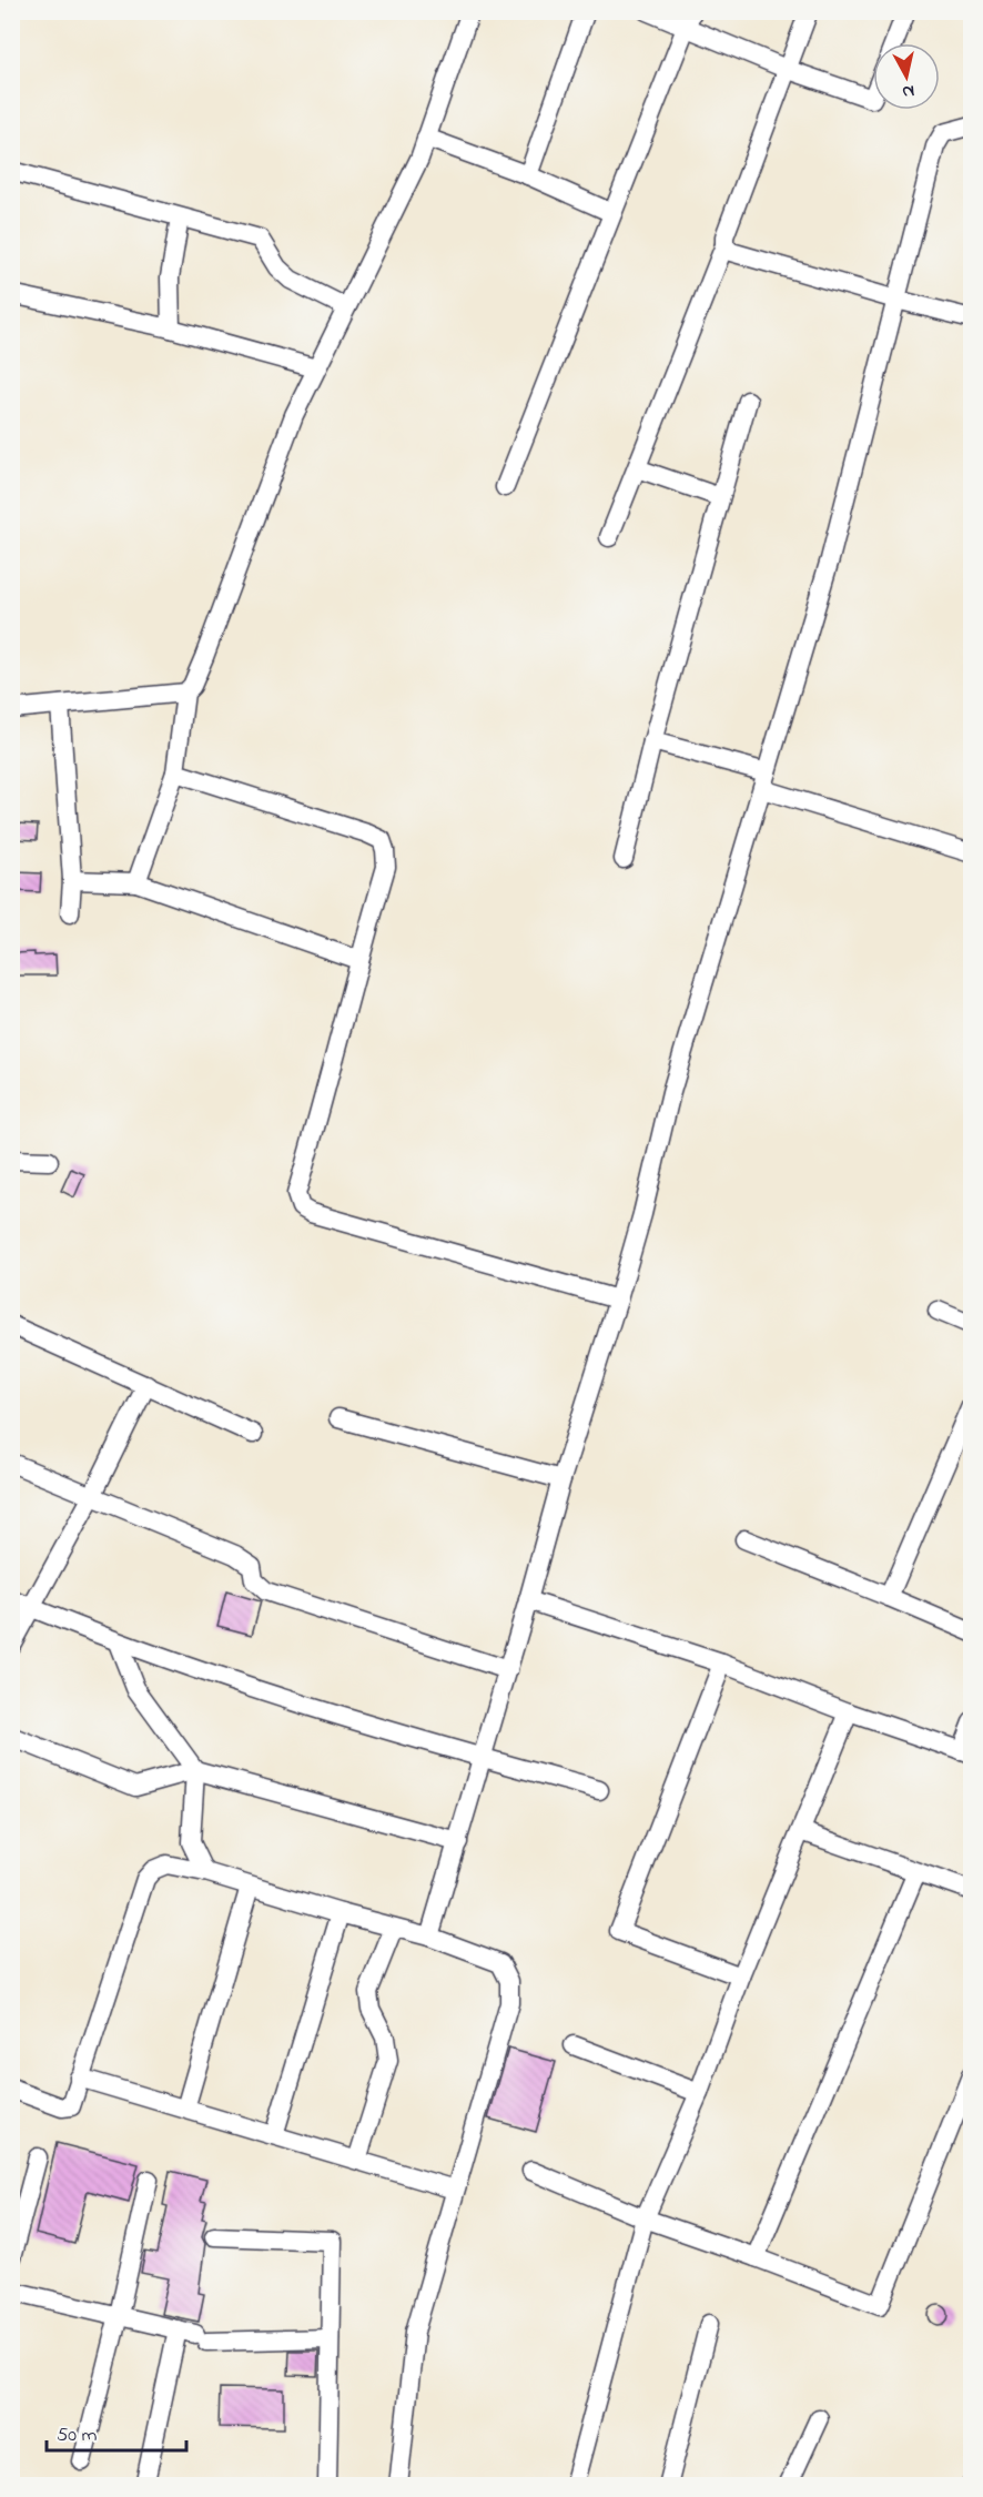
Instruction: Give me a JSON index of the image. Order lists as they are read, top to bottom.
{
  "scale_bar": "50 m",
  "north": "bottom"
}
